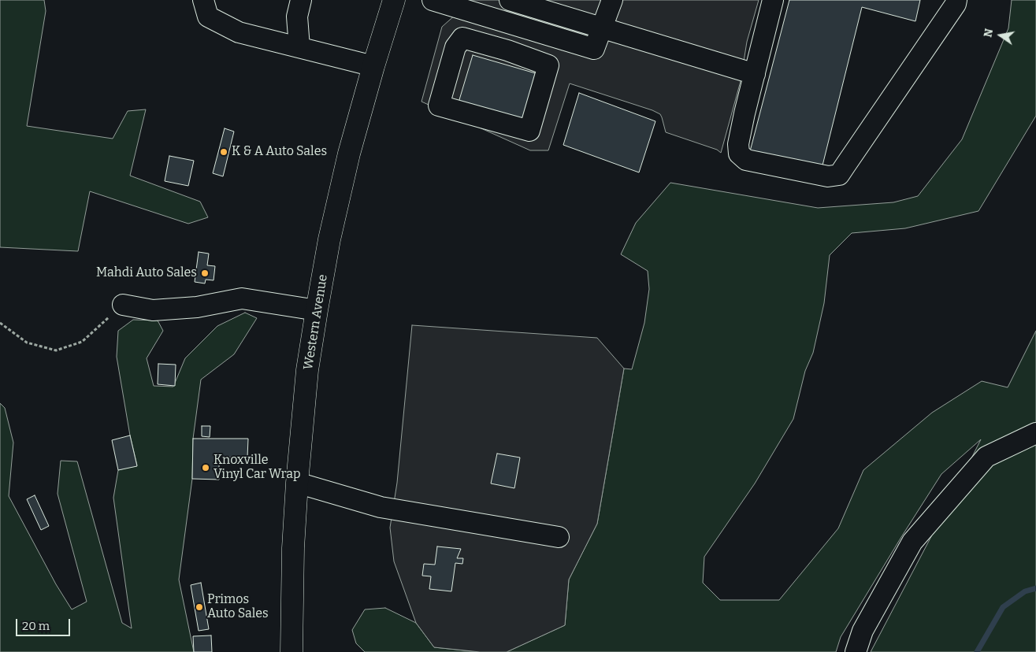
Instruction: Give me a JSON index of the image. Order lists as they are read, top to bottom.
{
  "streets": {
    "main road": ["Western Avenue"]
  },
  "places": [
    "K & A Auto Sales",
    "Mahdi Auto Sales",
    "Knoxville Vinyl Car Wrap",
    "Primos Auto Sales"
  ],
  "scale_bar": "20 m",
  "north": "left"
}
